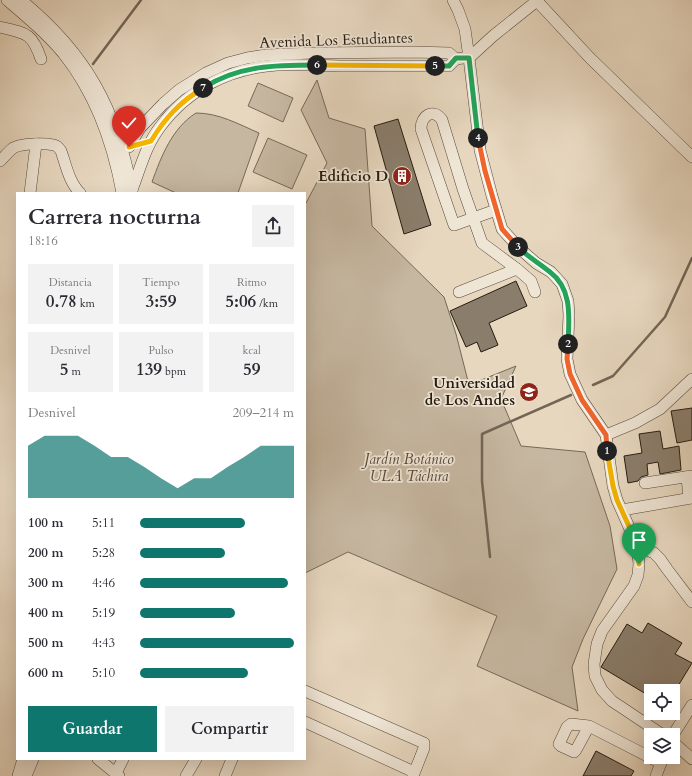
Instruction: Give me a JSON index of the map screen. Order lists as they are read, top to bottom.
{
  "streets": {
    "street": ["Avenida Los Estudiantes"]
  },
  "parks": ["Jardín Botánico ULA Táchira"],
  "places": {
    "building": ["Edificio D"],
    "school or university": ["Universidad de Los Andes"]
  },
  "page": {
    "pins": [
      "6",
      "5",
      "7",
      "4",
      "3",
      "2",
      "1"
    ],
    "heading": ["Carrera nocturna", "18:16"],
    "stats": [
      ["Distancia", "0.78 km"],
      ["Tiempo", "3:59"],
      ["Ritmo", "5:06 /km"],
      ["Desnivel", "5 m"],
      ["Pulso", "139 bpm"],
      ["kcal", "59"]
    ],
    "chart": ["Desnivel", "209–214 m"],
    "list": [
      {
        "name": "100 m",
        "note": "5:11"
      },
      {
        "name": "200 m",
        "note": "5:28"
      },
      {
        "name": "300 m",
        "note": "4:46"
      },
      {
        "name": "400 m",
        "note": "5:19"
      },
      {
        "name": "500 m",
        "note": "4:43"
      },
      {
        "name": "600 m",
        "note": "5:10"
      }
    ],
    "buttons": ["Guardar", "Compartir"]
  }
}
